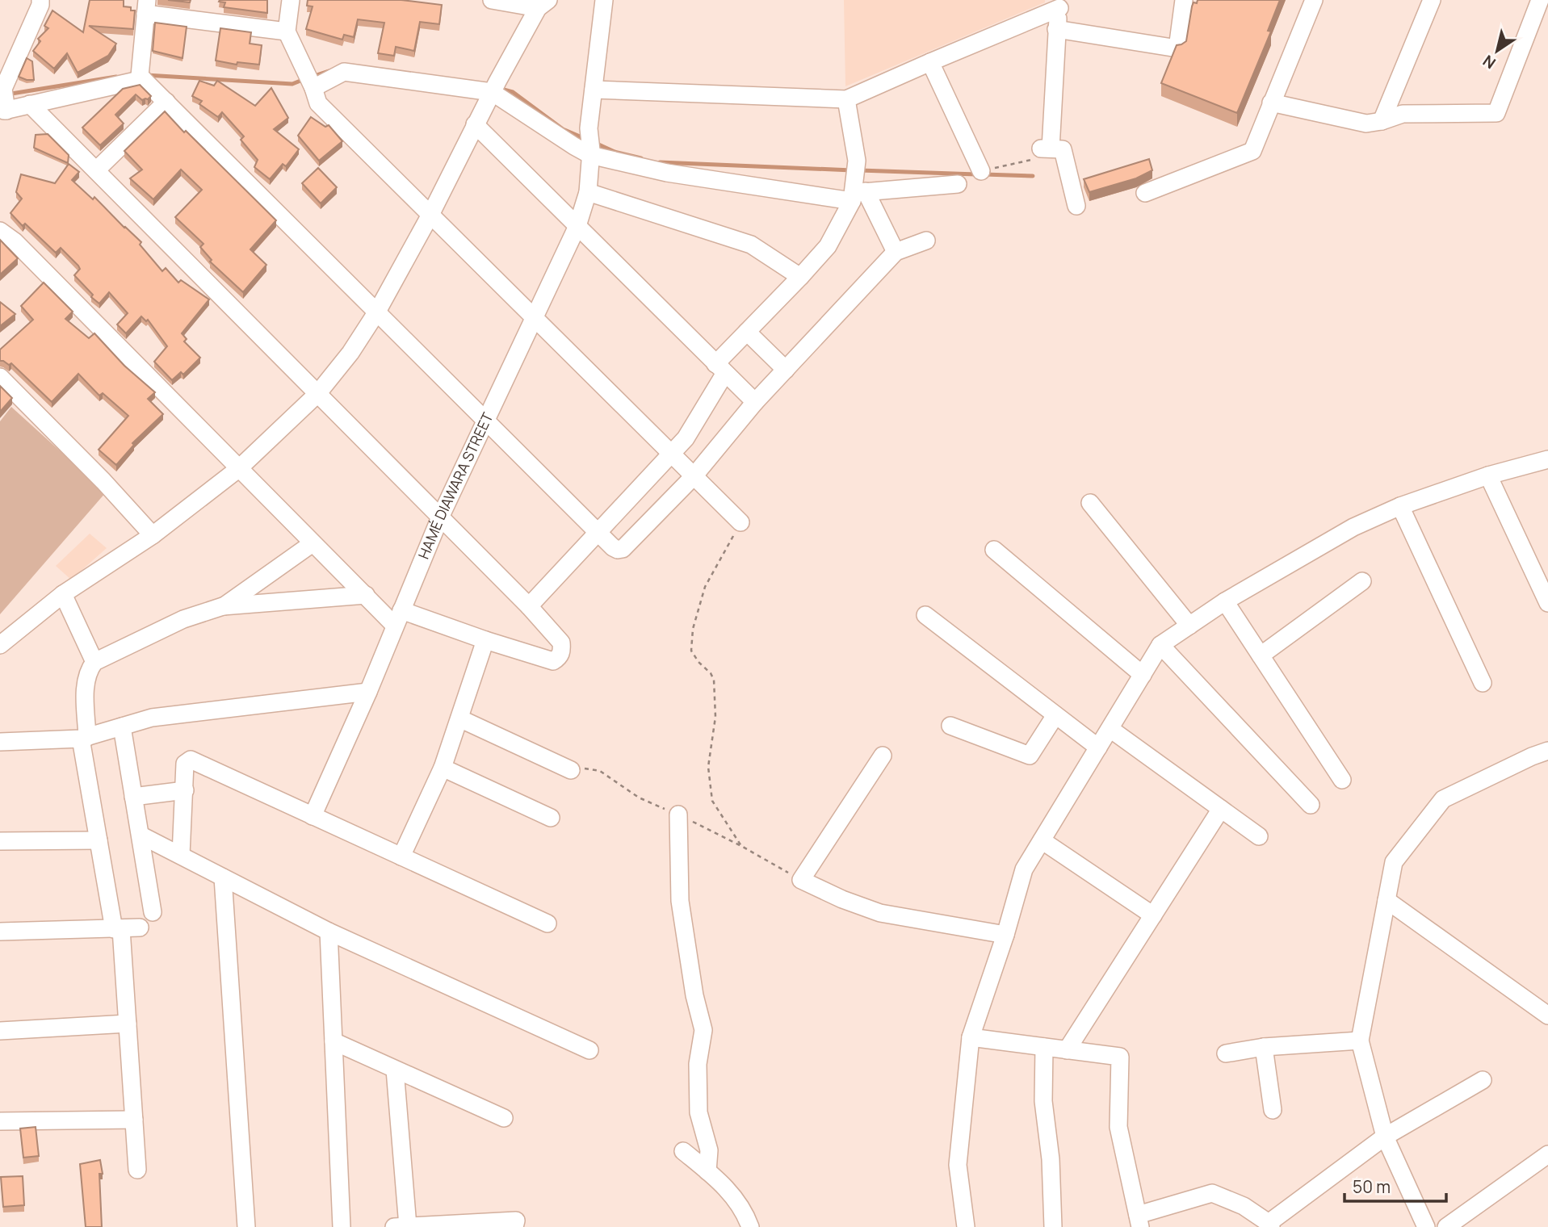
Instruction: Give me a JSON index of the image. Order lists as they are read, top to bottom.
{
  "streets": {
    "street": ["HAMÉ DIAWARA STREET"]
  },
  "scale_bar": "50 m",
  "north": "bottom left"
}
